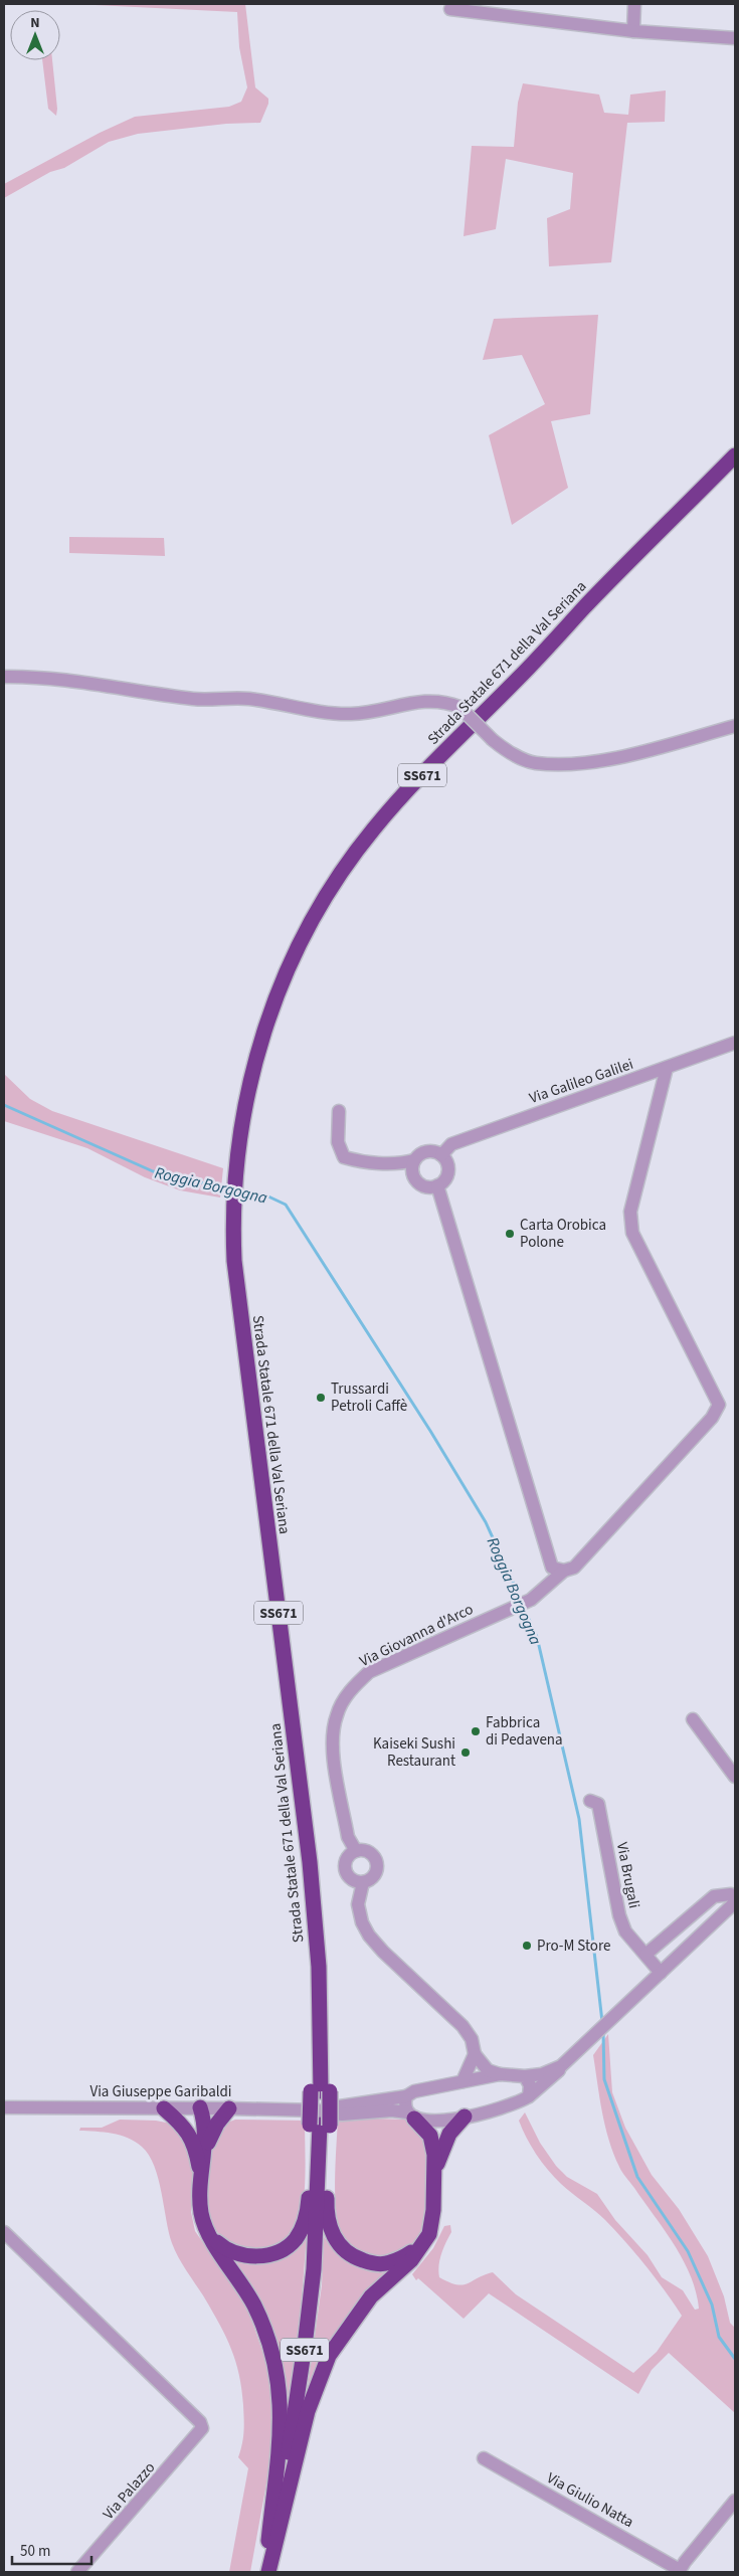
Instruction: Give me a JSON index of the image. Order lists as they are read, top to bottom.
{
  "streets": {
    "highway": ["Strada Statale 671 della Val Seriana", "SS671"],
    "street": [
      "Via Galileo Galilei",
      "Via Giovanna d'Arco",
      "Via Brugali",
      "Via Giuseppe Garibaldi",
      "Via Palazzo",
      "Via Giulio Natta"
    ]
  },
  "crossings": [
    ["Strada Statale 671 della Val Seriana", "Via Giuseppe Garibaldi"],
    ["Via Galileo Galilei", "Via Giovanna d'Arco"],
    ["Via Brugali", "Via Giuseppe Garibaldi"]
  ],
  "water": ["Roggia Borgogna"],
  "places": [
    "Carta Orobica Polone",
    "Trussardi Petroli Caffè",
    "Fabbrica di Pedavena",
    "Kaiseki Sushi Restaurant",
    "Pro-M Store"
  ],
  "scale_bar": "50 m",
  "north": "top"
}
